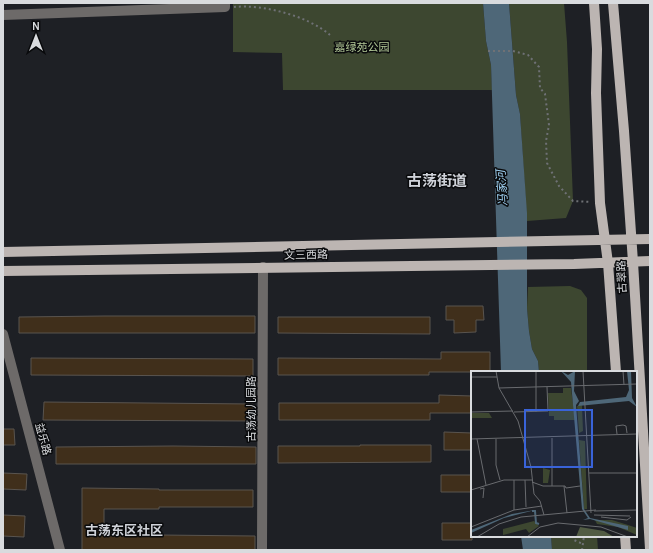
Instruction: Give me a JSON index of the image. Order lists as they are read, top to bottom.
{
  "streets": {
    "main road": ["文三西路", "古翠路"],
    "street": ["古荡幼儿园路", "益乐路"]
  },
  "crossings": [
    ["文三西路", "古翠路"],
    ["文三西路", "古荡幼儿园路"]
  ],
  "districts": ["古荡街道", "古荡东区社区"],
  "water": ["冯家河"],
  "parks": ["嘉绿苑公园"],
  "north": "top"
}
